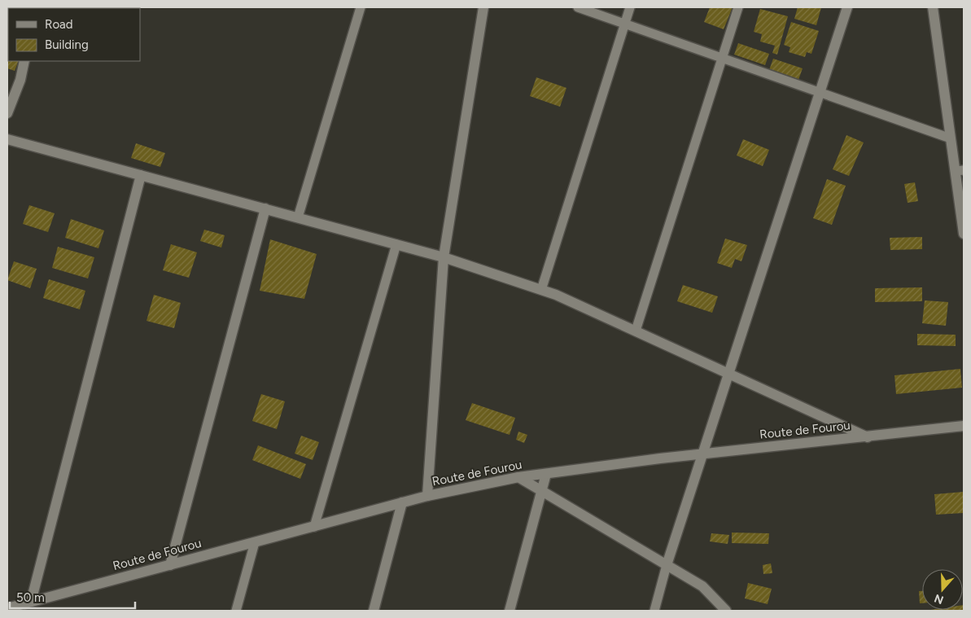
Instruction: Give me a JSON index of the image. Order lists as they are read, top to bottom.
{
  "streets": {
    "street": ["Route de Fourou"]
  },
  "legend": ["Road", "Building"],
  "scale_bar": "50 m",
  "north": "bottom"
}
